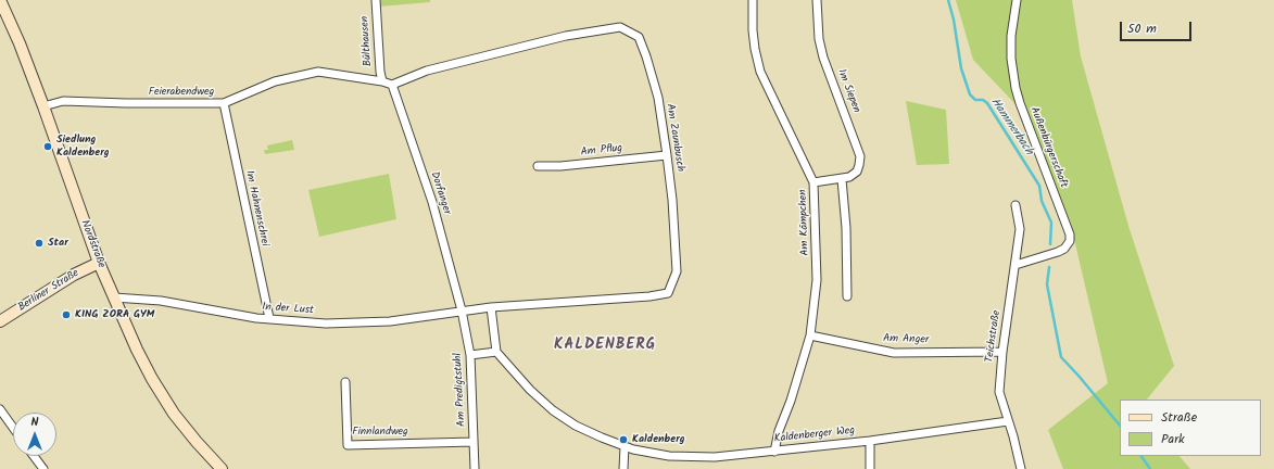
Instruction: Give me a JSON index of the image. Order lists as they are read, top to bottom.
{
  "streets": {
    "main road": ["Nordstraße", "Berliner Straße"],
    "street": [
      "Bülthausen",
      "Im Siepen",
      "Feierabendweg",
      "Am Zaunbusch",
      "Außenbürgerschaft",
      "Am Pflug",
      "Dorfanger",
      "Im Hahnenschrei",
      "Am Kämpchen",
      "In der Lust",
      "Teichstraße",
      "Am Anger",
      "Am Predigtstuhl",
      "Finnlandweg",
      "Kaldenberger Weg"
    ]
  },
  "crossings": [
    ["Bülthausen", "Feierabendweg"],
    ["Im Siepen", "Am Kämpchen"],
    ["Feierabendweg", "Am Zaunbusch"],
    ["Feierabendweg", "Dorfanger"],
    ["Feierabendweg", "Im Hahnenschrei"],
    ["Feierabendweg", "Nordstraße"],
    ["Am Zaunbusch", "Am Pflug"],
    ["Am Zaunbusch", "Dorfanger"],
    ["Am Zaunbusch", "In der Lust"],
    ["Am Zaunbusch", "Am Predigtstuhl"],
    ["Außenbürgerschaft", "Teichstraße"],
    ["Dorfanger", "In der Lust"],
    ["Dorfanger", "Am Predigtstuhl"],
    ["Im Hahnenschrei", "In der Lust"],
    ["Am Kämpchen", "Am Anger"],
    ["Am Kämpchen", "Kaldenberger Weg"],
    ["Nordstraße", "Berliner Straße"],
    ["Nordstraße", "In der Lust"],
    ["In der Lust", "Am Predigtstuhl"],
    ["Teichstraße", "Am Anger"],
    ["Teichstraße", "Kaldenberger Weg"],
    ["Am Predigtstuhl", "Finnlandweg"]
  ],
  "districts": ["KALDENBERG"],
  "water": ["Hammerbach"],
  "places": [
    "Siedlung Kaldenberg",
    "Star",
    "KING ZORA GYM",
    "Kaldenberg"
  ],
  "legend": ["Straße", "Park"],
  "scale_bar": "50 m",
  "north": "top"
}
